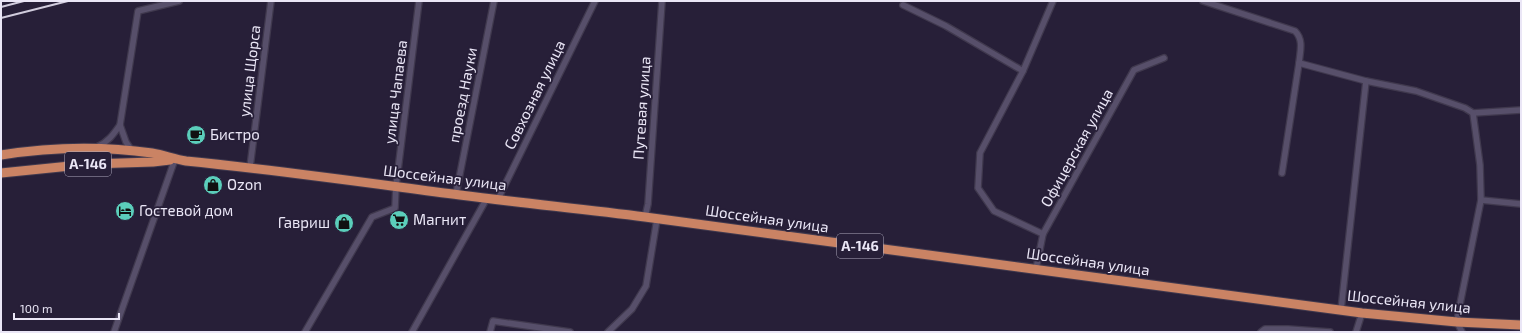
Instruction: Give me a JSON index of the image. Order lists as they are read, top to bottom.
{
  "streets": {
    "highway": ["А-146", "Шоссейная улица"],
    "street": [
      "улица Щорса",
      "улица Чапаева",
      "проезд Науки",
      "Совхозная улица",
      "Путевая улица",
      "Офицерская улица"
    ]
  },
  "crossings": [
    ["улица Щорса", "Шоссейная улица"],
    ["улица Чапаева", "Шоссейная улица"],
    ["проезд Науки", "Шоссейная улица"],
    ["Совхозная улица", "Шоссейная улица"],
    ["Путевая улица", "Шоссейная улица"],
    ["Офицерская улица", "Шоссейная улица"],
    ["А-146", "Шоссейная улица"]
  ],
  "places": {
    "cafe": ["Бистро"],
    "shop": ["Ozon", "Гавриш"],
    "hotel": ["Гостевой дом"],
    "supermarket": ["Магнит"]
  },
  "scale_bar": "100 m"
}
